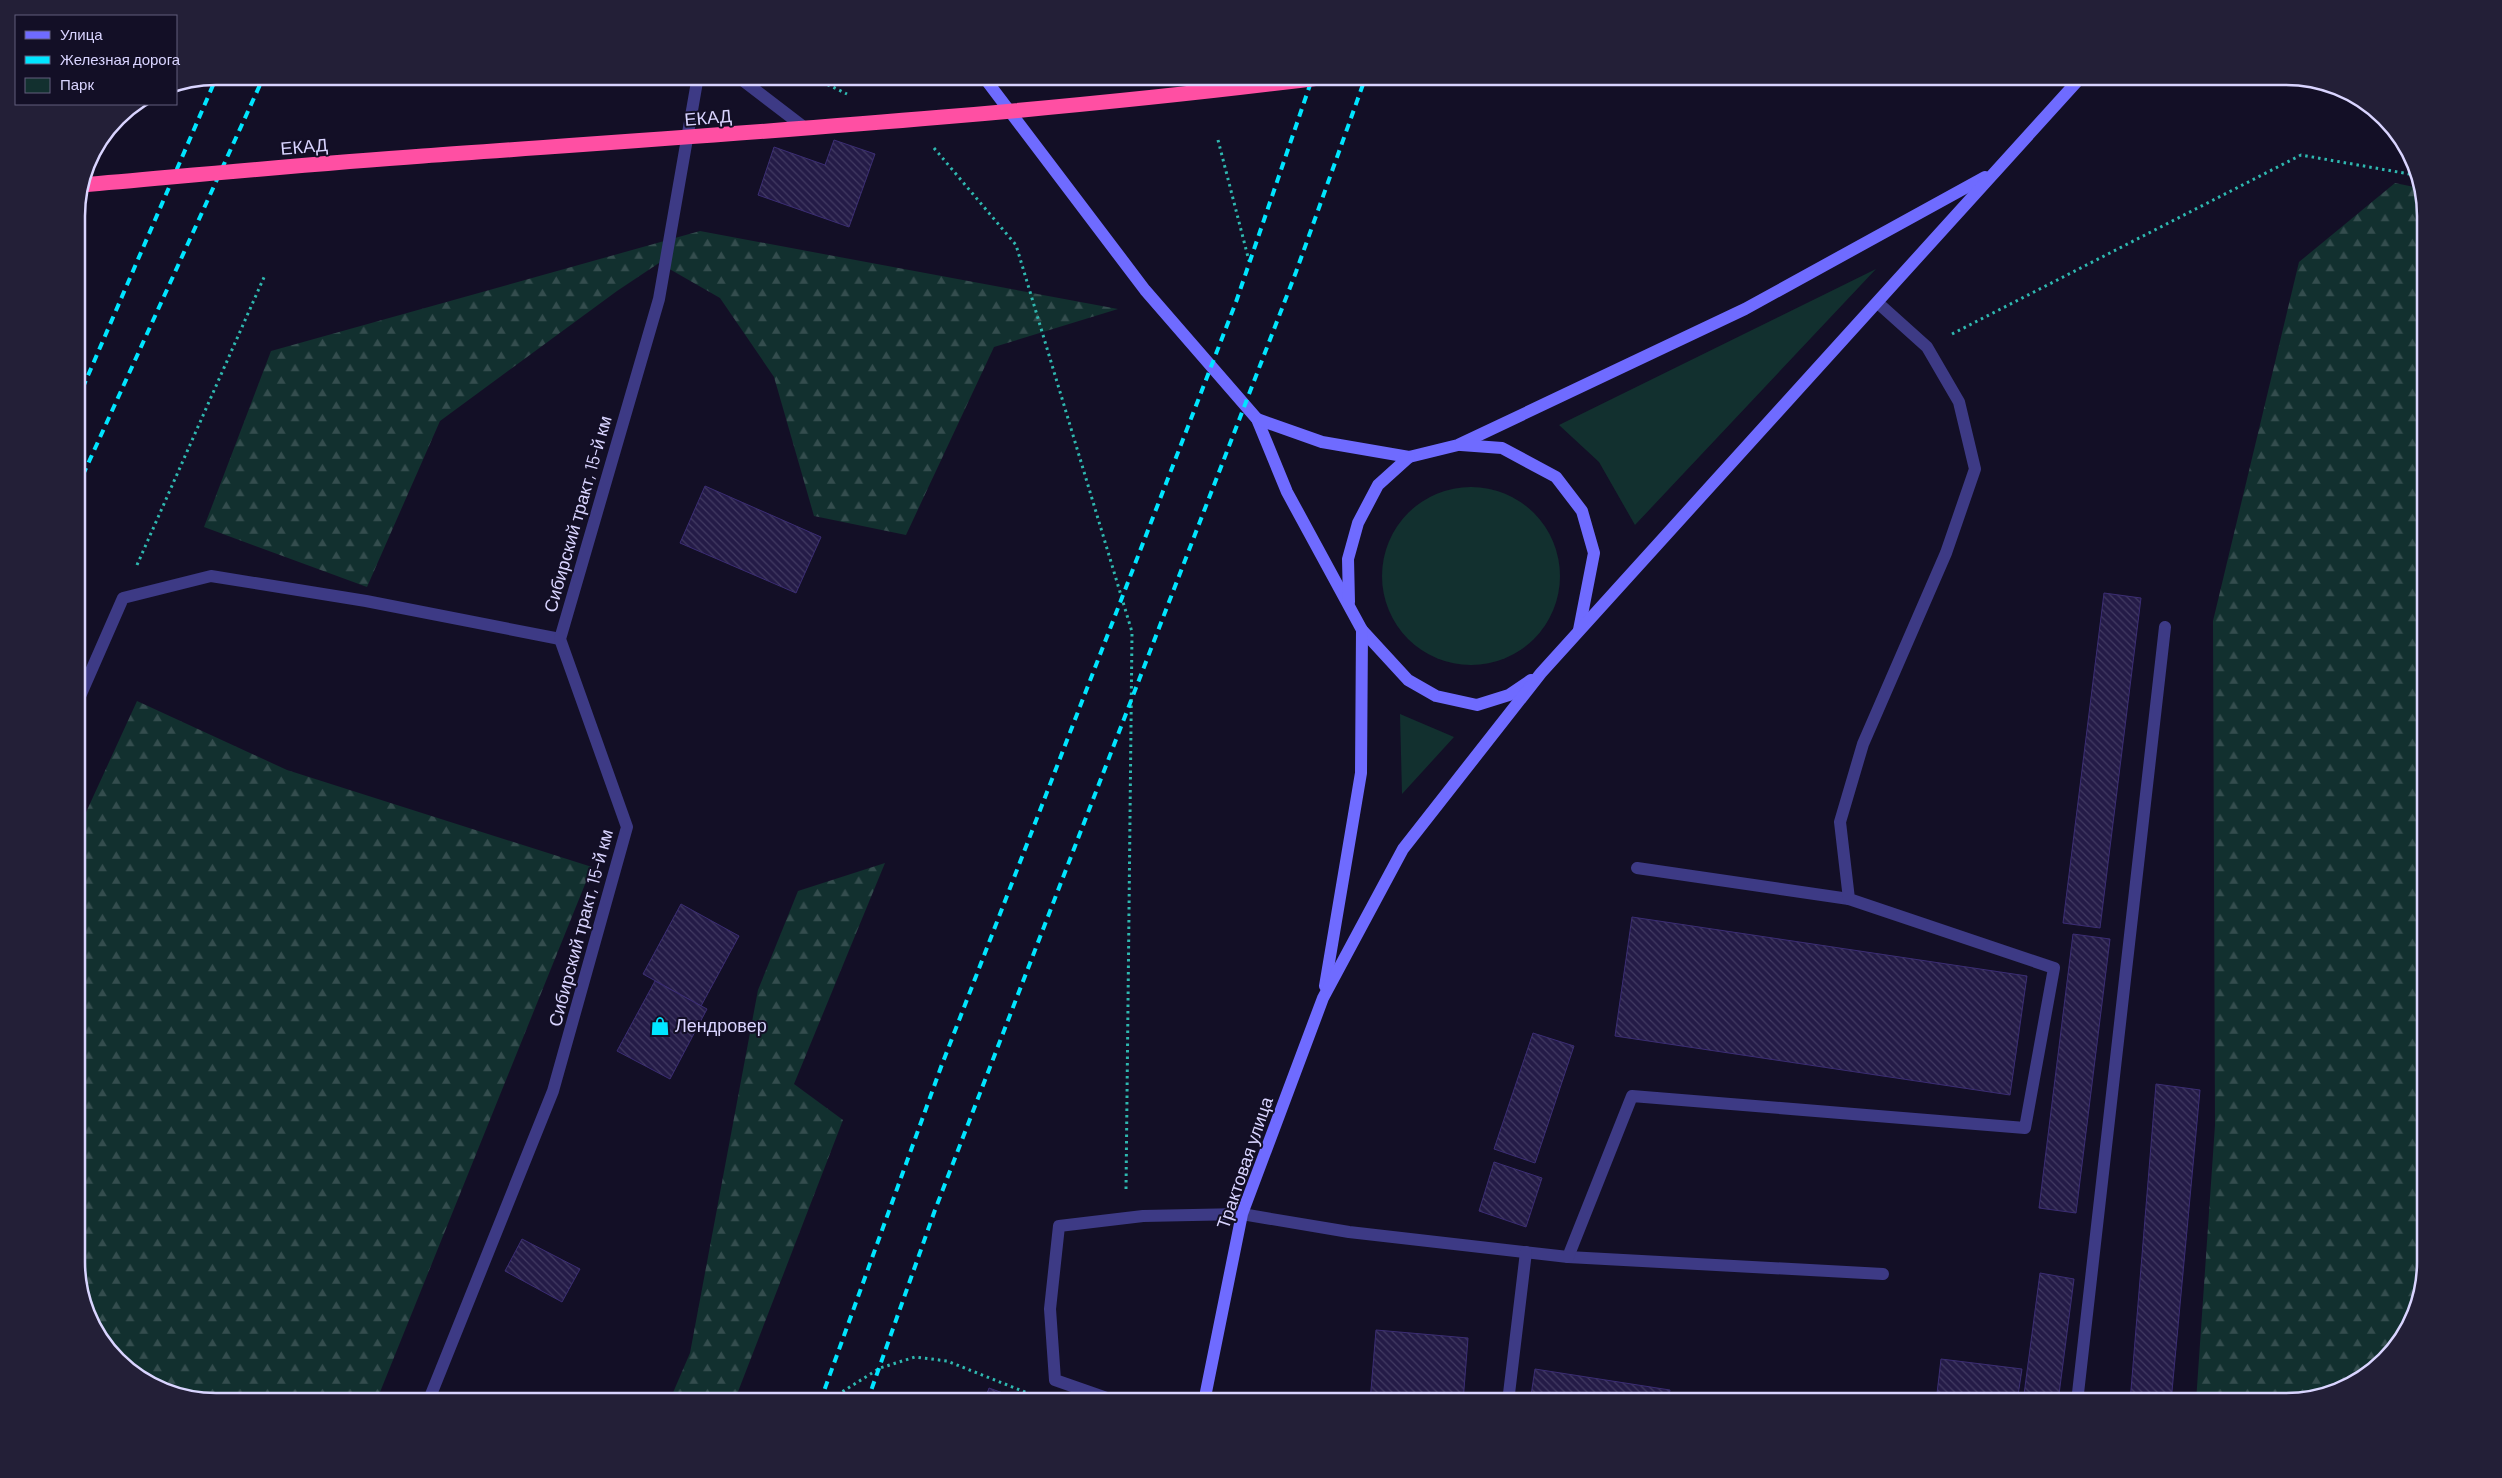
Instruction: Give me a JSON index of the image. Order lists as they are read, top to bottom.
{
  "streets": {
    "highway": ["ЕКАД"],
    "main road": ["Трактовая улица"],
    "street": ["Сибирский тракт, 15-й км"]
  },
  "places": {
    "shop": ["Лендровер"]
  },
  "legend": ["Улица", "Железная дорога", "Парк"]
}
